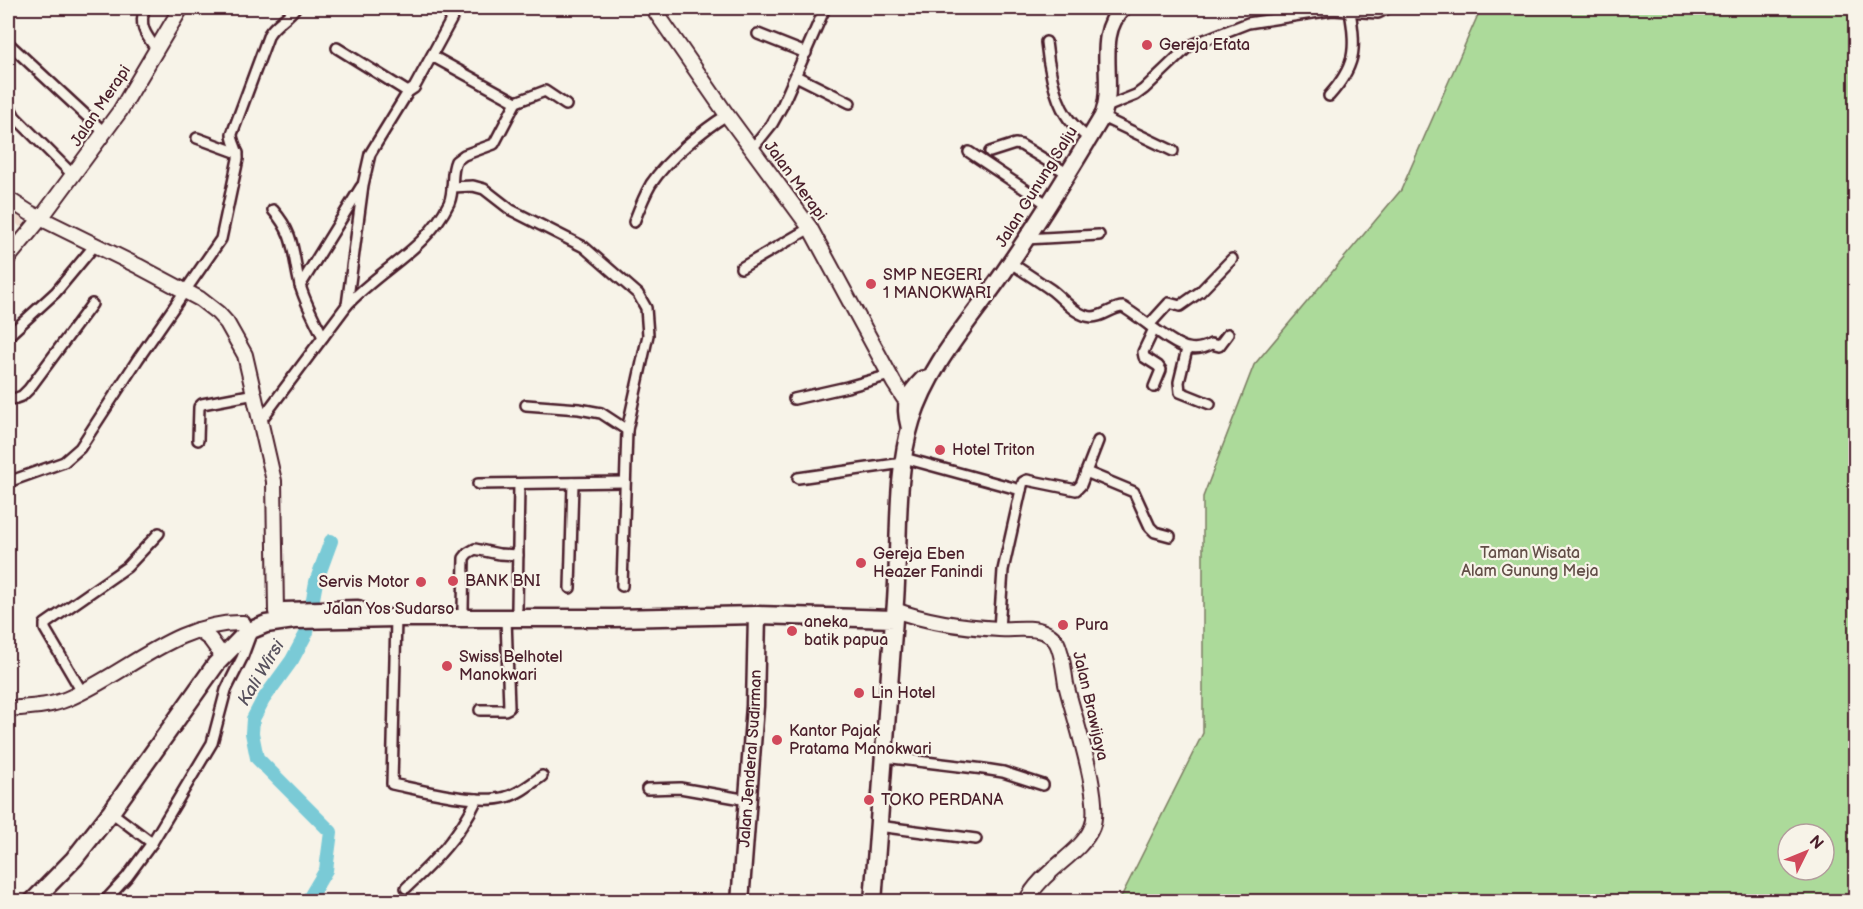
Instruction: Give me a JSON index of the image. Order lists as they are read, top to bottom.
{
  "streets": {
    "highway": ["Jalan Yos Sudarso", "Jalan Jenderal Sudirman"],
    "main road": ["Jalan Gunung Salju"],
    "street": ["Jalan Merapi", "Jalan Brawijaya"]
  },
  "crossings": [
    ["Jalan Merapi", "Jalan Gunung Salju"],
    ["Jalan Yos Sudarso", "Jalan Brawijaya"],
    ["Jalan Yos Sudarso", "Jalan Jenderal Sudirman"]
  ],
  "water": ["Kali Wirsi"],
  "parks": ["Taman Wisata Alam Gunung Meja"],
  "places": [
    "Gereja Efata",
    "SMP NEGERI 1 MANOKWARI",
    "Hotel Triton",
    "Gereja Eben Heazer Fanindi",
    "BANK BNI",
    "Servis Motor",
    "Pura",
    "aneka batik papua",
    "Swiss Belhotel Manokwari",
    "Lin Hotel",
    "Kantor Pajak Pratama Manokwari",
    "TOKO PERDANA"
  ],
  "north": "top right"
}
